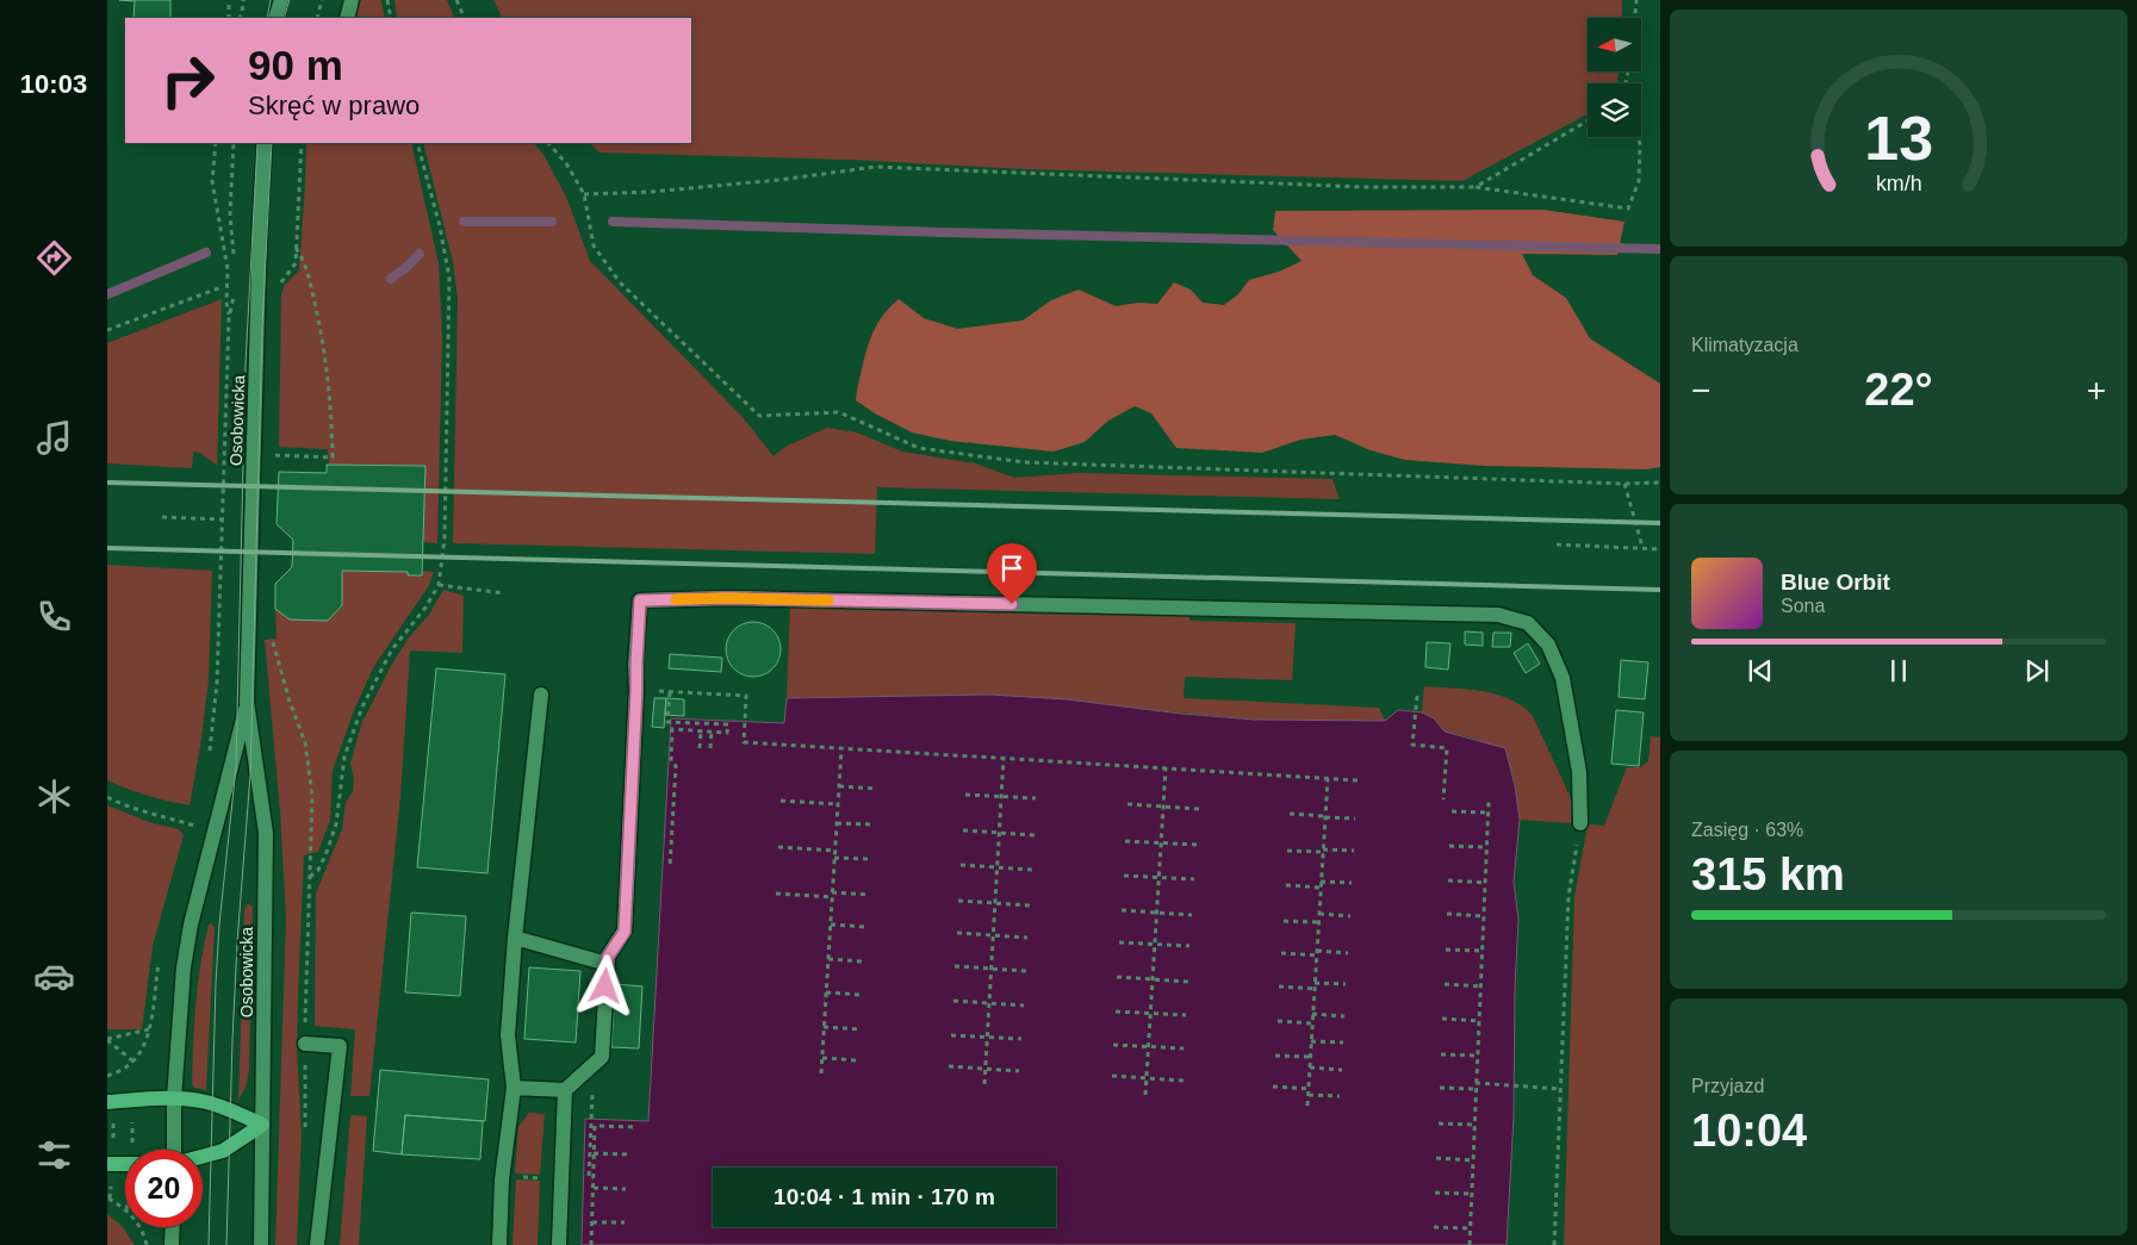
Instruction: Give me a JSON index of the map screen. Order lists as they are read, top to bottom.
{
  "streets": {
    "street": ["Osobowicka"]
  },
  "north": "left",
  "page": {
    "tabs": "10:03",
    "turn": ["90 m", "Skręć w prawo"],
    "tile": [
      "Klimatyzacja",
      ["Zasięg · 63%", "315 km"],
      ["Przyjazd", "10:04"]
    ],
    "heat": ["−", "22°", "+"],
    "song": ["Blue Orbit", "Sona"],
    "limit": "20",
    "trip": "10:04 · 1 min · 170 m",
    "gauge": ["13", "km/h"]
  }
}
